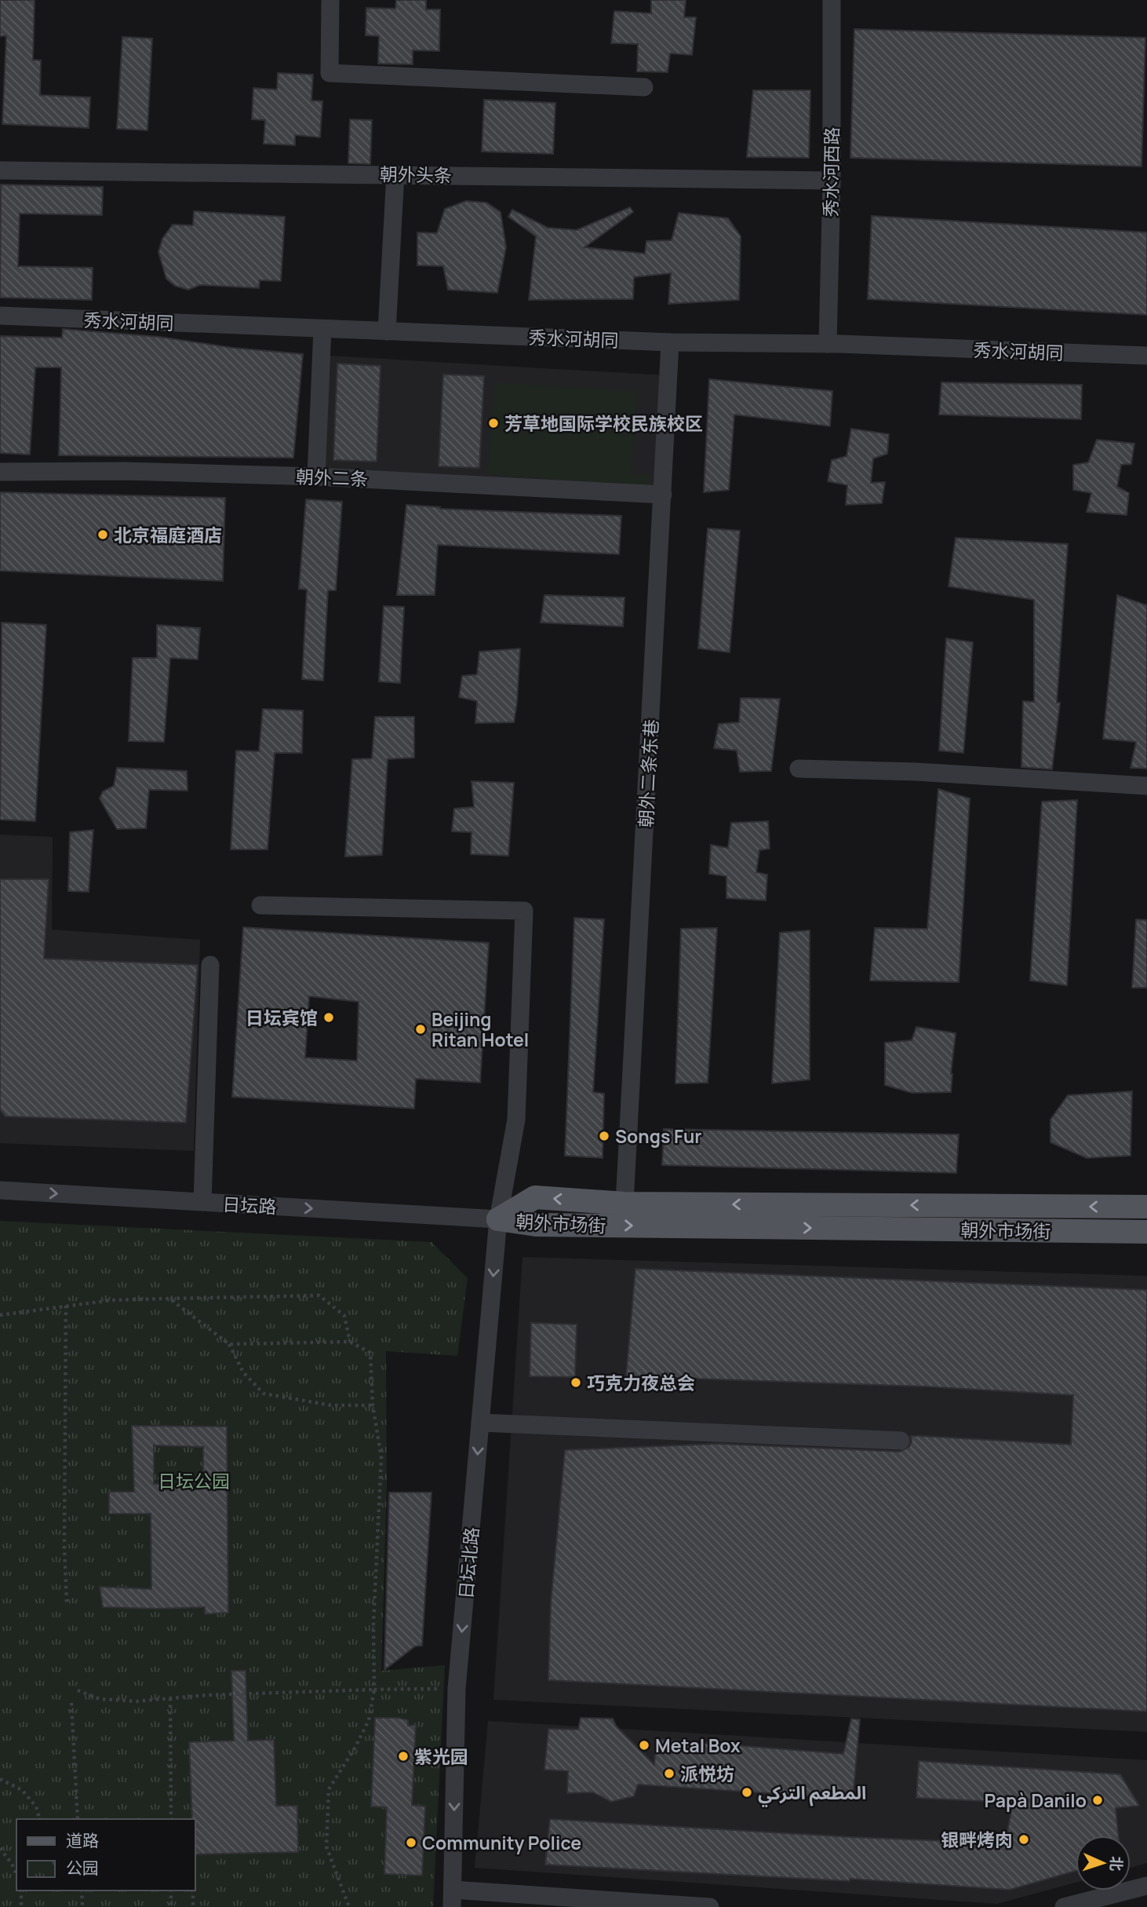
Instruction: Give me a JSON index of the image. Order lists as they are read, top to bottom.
{
  "streets": {
    "main road": ["朝外市场街"],
    "street": [
      "秀水河西路",
      "朝外头条",
      "秀水河胡同",
      "朝外二条",
      "朝外二条东巷",
      "日坛路",
      "日坛北路"
    ]
  },
  "crossings": [
    ["秀水河西路", "朝外头条"],
    ["秀水河西路", "秀水河胡同"],
    ["秀水河胡同", "朝外二条东巷"],
    ["朝外二条", "朝外二条东巷"],
    ["朝外二条东巷", "朝外市场街"],
    ["日坛路", "朝外市场街"],
    ["日坛路", "日坛北路"],
    ["朝外市场街", "日坛北路"]
  ],
  "one_way": ["日坛路", "日坛北路"],
  "parks": ["日坛公园"],
  "places": [
    "芳草地国际学校民族校区",
    "北京福庭酒店",
    "日坛宾馆",
    "Beijing Ritan Hotel",
    "Songs Fur",
    "巧克力夜总会",
    "Metal Box",
    "紫光园",
    "派悦坊",
    "المطعم التركي",
    "Papà Danilo",
    "银畔烤肉",
    "Community Police"
  ],
  "legend": ["道路", "公园"],
  "north": "right"
}
